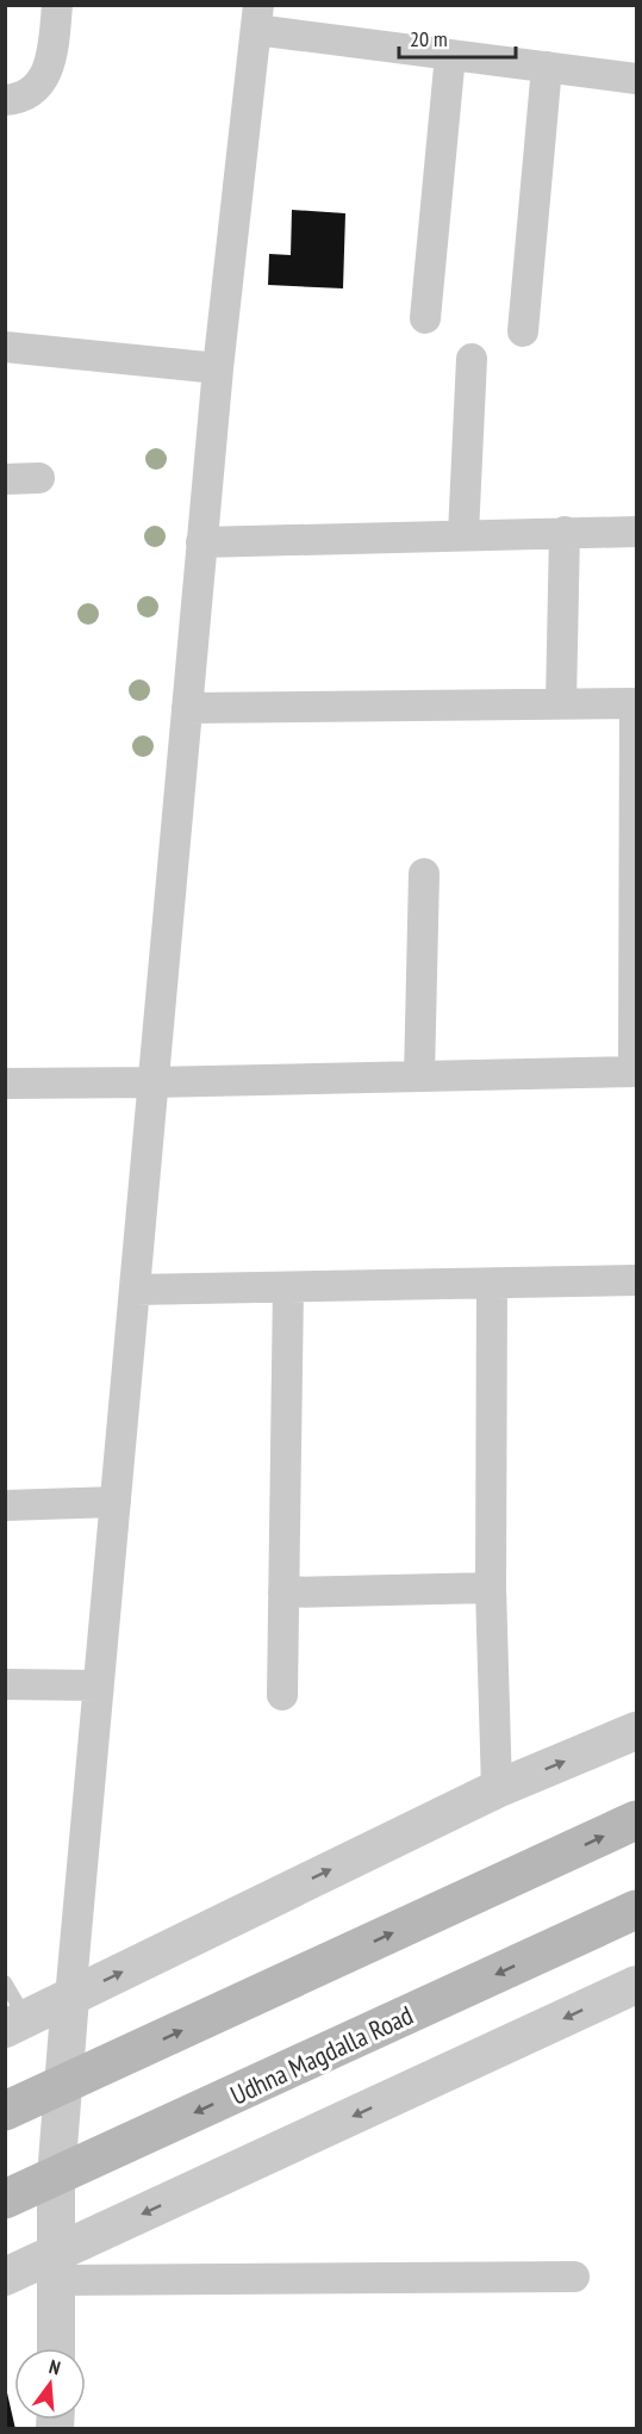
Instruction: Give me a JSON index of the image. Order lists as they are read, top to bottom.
{
  "streets": {
    "main road": ["Udhna Magdalla Road"]
  },
  "scale_bar": "20 m",
  "north": "top"
}
